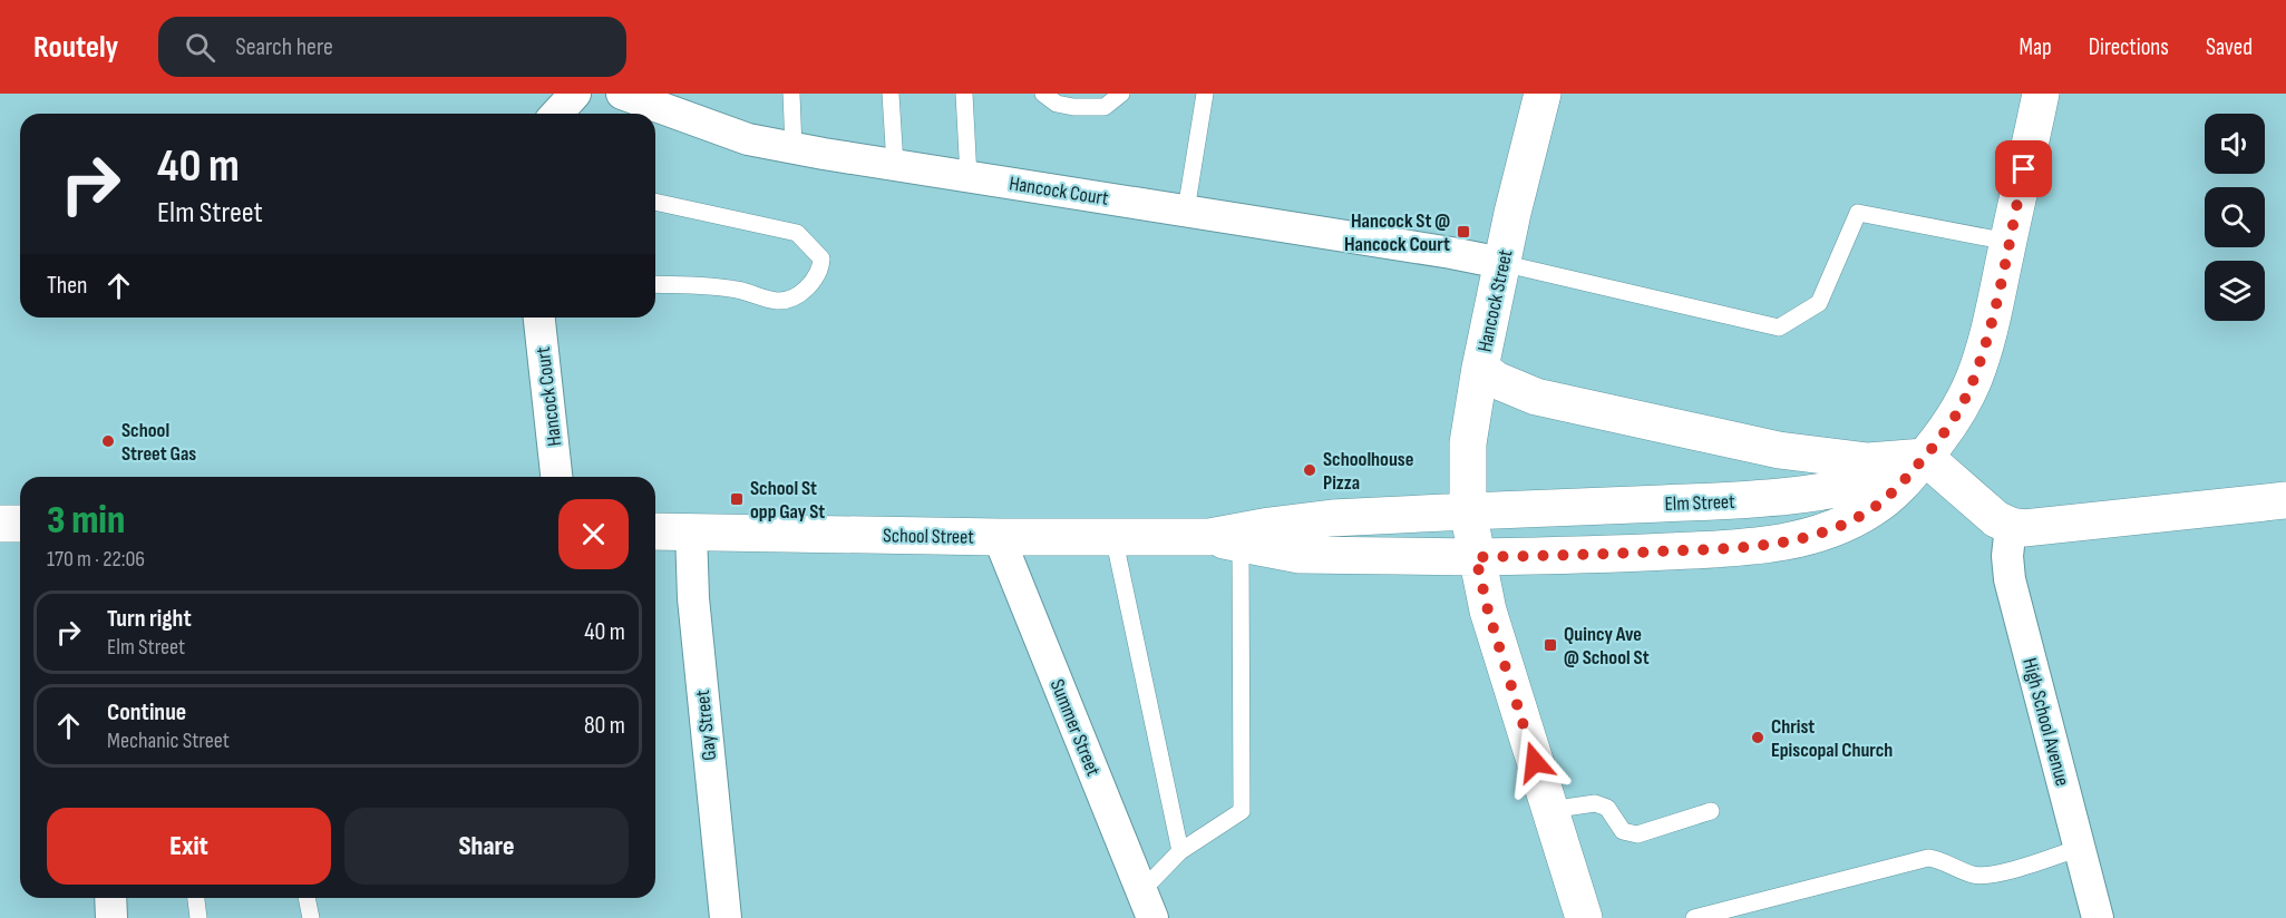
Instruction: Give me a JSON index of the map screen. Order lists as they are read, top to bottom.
{
  "streets": {
    "main road": ["Hancock Street", "Elm Street", "School Street"],
    "street": [
      "Hancock Court",
      "High School Avenue",
      "Gay Street",
      "Summer Street"
    ]
  },
  "crossings": [
    ["Hancock Court", "Hancock Street"],
    ["Hancock Street", "Elm Street"],
    ["Hancock Street", "School Street"],
    ["Elm Street", "School Street"],
    ["School Street", "Gay Street"],
    ["School Street", "Summer Street"]
  ],
  "places": {
    "transit": ["Hancock St @ Hancock Court", "School St opp Gay St", "Quincy Ave @ School St"],
    "other": ["School Street Gas", "Schoolhouse Pizza", "Christ Episcopal Church"]
  },
  "page": {
    "header": "Routely",
    "search": "Search here",
    "nav": ["Map", "Directions", "Saved"],
    "turn": ["40 m", "Elm Street"],
    "then": "Then",
    "heading": ["3 min", "170 m · 22:06"],
    "list": [
      {
        "name": "Turn right",
        "note": "Elm Street",
        "value": "40 m"
      },
      {
        "name": "Continue",
        "note": "Mechanic Street",
        "value": "80 m"
      }
    ],
    "buttons": ["Exit", "Share"]
  }
}
